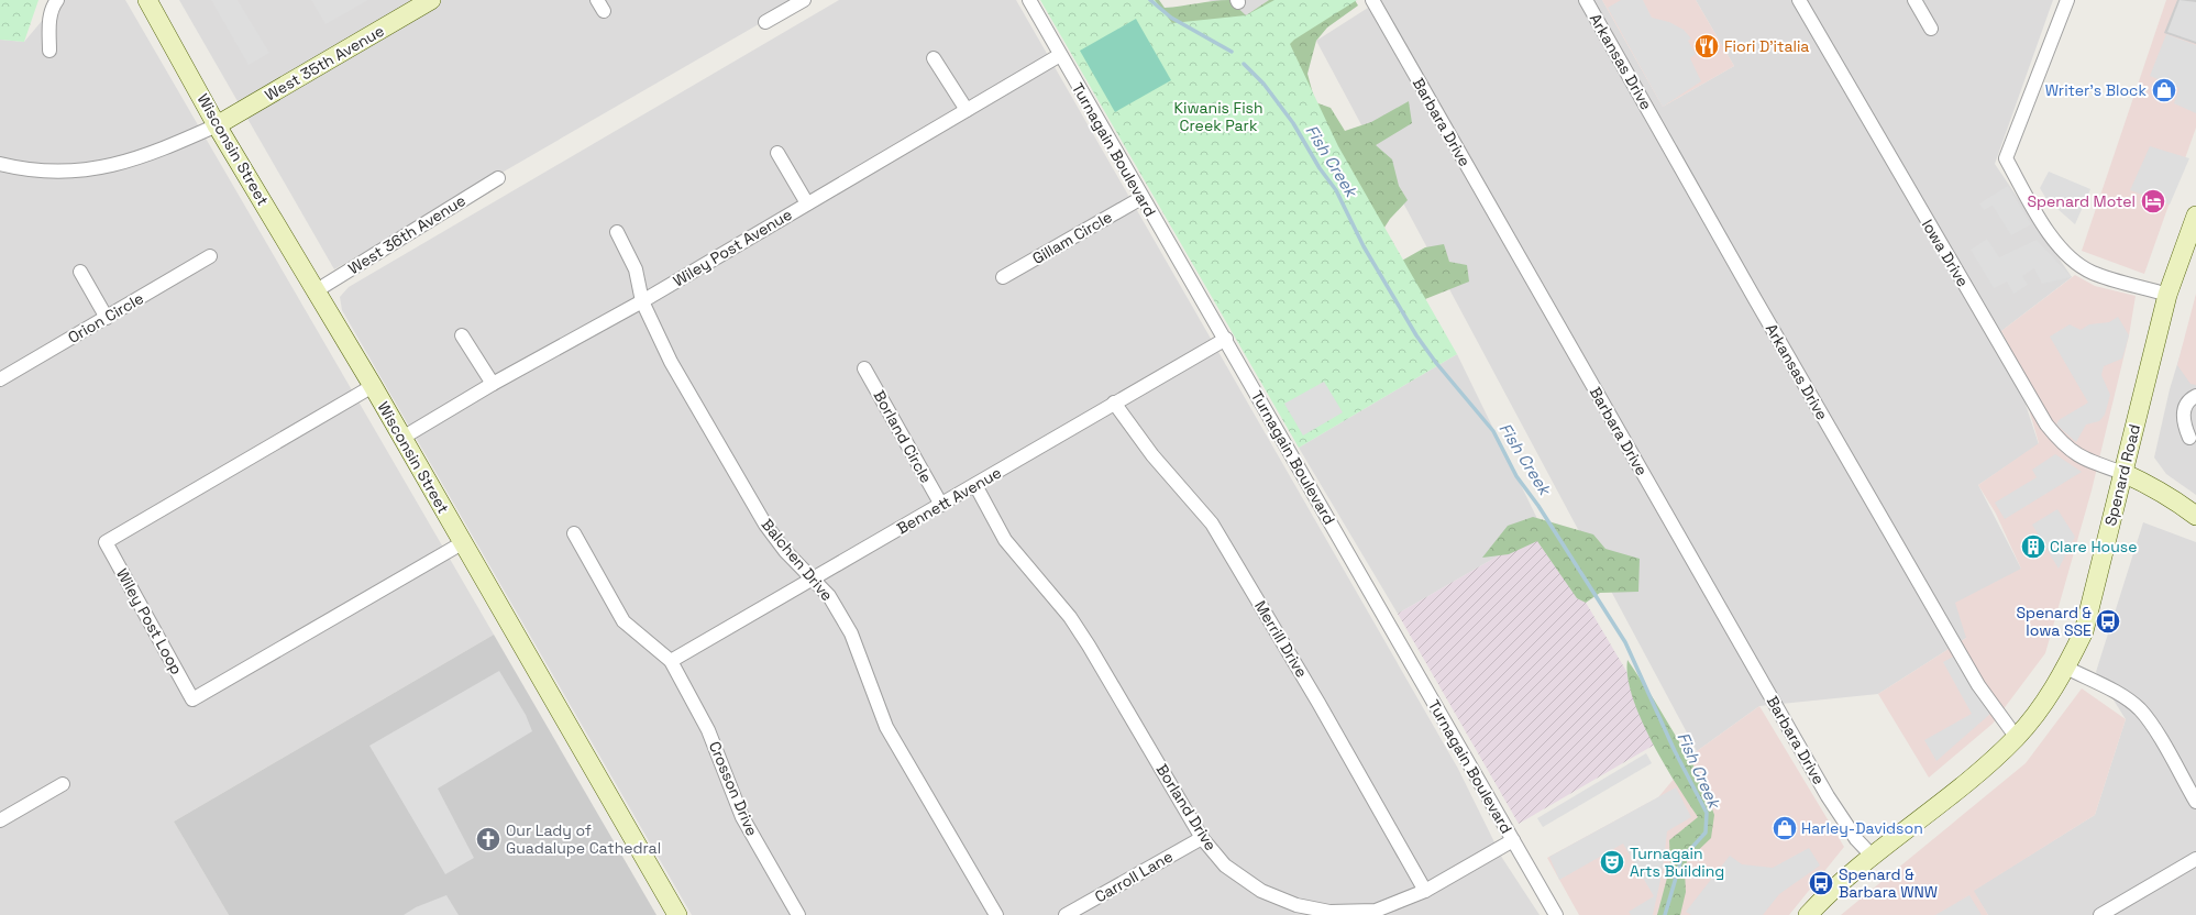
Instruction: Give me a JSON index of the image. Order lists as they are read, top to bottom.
{
  "streets": {
    "street": [
      "Arkansas Drive",
      "West 35th Avenue",
      "Barbara Drive",
      "Wisconsin Street",
      "Turnagain Boulevard",
      "West 36th Avenue",
      "Gillam Circle",
      "Wiley Post Avenue",
      "Iowa Drive",
      "Orion Circle",
      "Borland Circle",
      "Spenard Road",
      "Bennett Avenue",
      "Balchen Drive",
      "Wiley Post Loop",
      "Merrill Drive",
      "Crosson Drive",
      "Borland Drive",
      "Carroll Lane"
    ]
  },
  "crossings": [
    ["Arkansas Drive", "Spenard Road"],
    ["West 35th Avenue", "Wisconsin Street"],
    ["Barbara Drive", "Spenard Road"],
    ["Wisconsin Street", "West 36th Avenue"],
    ["Wisconsin Street", "Wiley Post Avenue"],
    ["Wisconsin Street", "Wiley Post Loop"],
    ["Turnagain Boulevard", "Gillam Circle"],
    ["Turnagain Boulevard", "Wiley Post Avenue"],
    ["Turnagain Boulevard", "Bennett Avenue"],
    ["Turnagain Boulevard", "Borland Drive"],
    ["Wiley Post Avenue", "Balchen Drive"],
    ["Iowa Drive", "Spenard Road"],
    ["Borland Circle", "Bennett Avenue"],
    ["Bennett Avenue", "Balchen Drive"],
    ["Bennett Avenue", "Merrill Drive"],
    ["Bennett Avenue", "Crosson Drive"],
    ["Bennett Avenue", "Borland Drive"],
    ["Merrill Drive", "Borland Drive"],
    ["Borland Drive", "Carroll Lane"]
  ],
  "water": ["Fish Creek"],
  "parks": ["Kiwanis Fish Creek Park"],
  "places": {
    "restaurant": ["Fiori D'italia"],
    "shop": ["Writer's Block", "Harley-Davidson"],
    "hotel": ["Spenard Motel"],
    "building": ["Clare House"],
    "bus stop": ["Spenard & Iowa SSE", "Spenard & Barbara WNW"],
    "church": ["Our Lady of Guadalupe Cathedral"],
    "theatre": ["Turnagain Arts Building"]
  }
}
